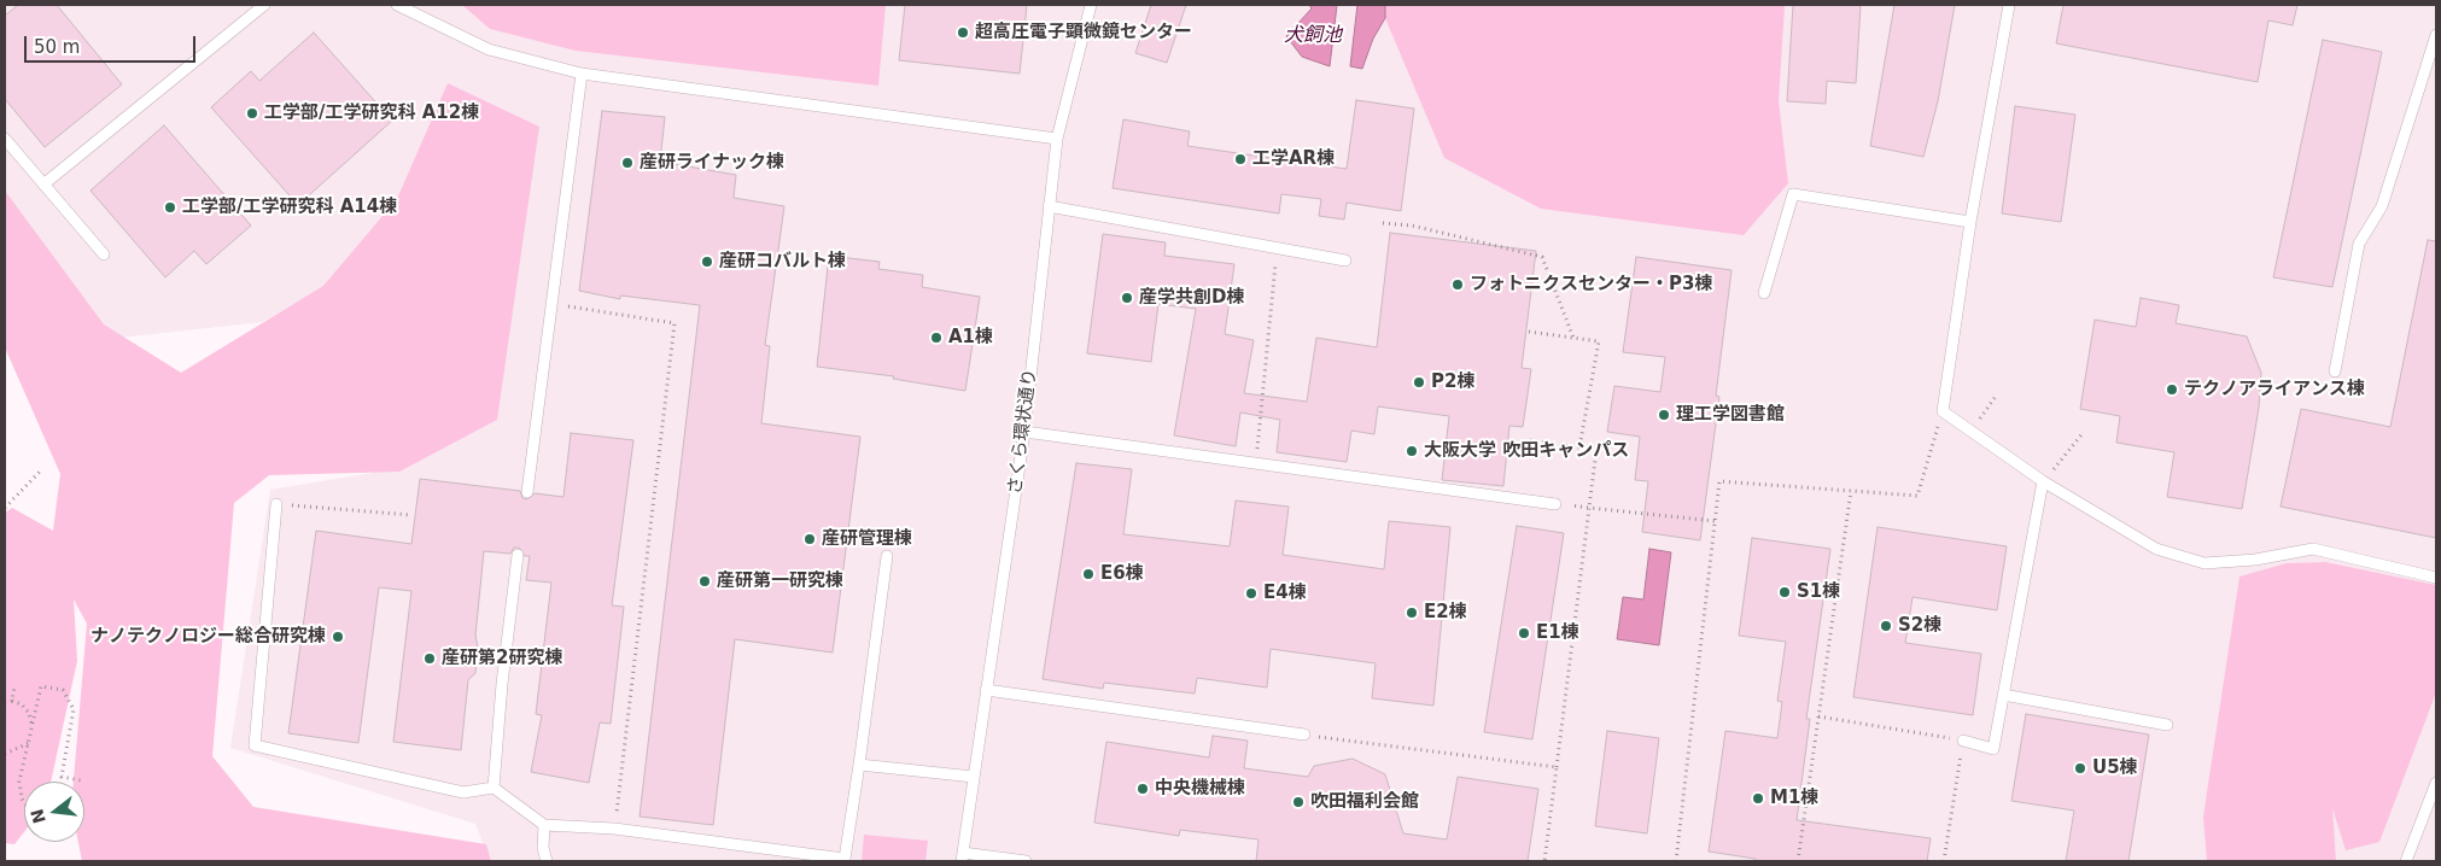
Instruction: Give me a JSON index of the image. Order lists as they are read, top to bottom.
{
  "streets": {
    "lane": ["さくら環状通り"]
  },
  "water": ["犬飼池"],
  "places": [
    "超高圧電子顕微鏡センター",
    "工学部/工学研究科 A12棟",
    "工学AR棟",
    "産研ライナック棟",
    "工学部/工学研究科 A14棟",
    "産研コバルト棟",
    "フォトニクスセンター・P3棟",
    "産学共創D棟",
    "A1棟",
    "P2棟",
    "テクノアライアンス棟",
    "理工学図書館",
    "大阪大学 吹田キャンパス",
    "産研管理棟",
    "E6棟",
    "産研第一研究棟",
    "S1棟",
    "E4棟",
    "E2棟",
    "S2棟",
    "E1棟",
    "ナノテクノロジー総合研究棟",
    "産研第2研究棟",
    "U5棟",
    "中央機械棟",
    "M1棟",
    "吹田福利会館"
  ],
  "scale_bar": "50 m",
  "north": "left"
}
